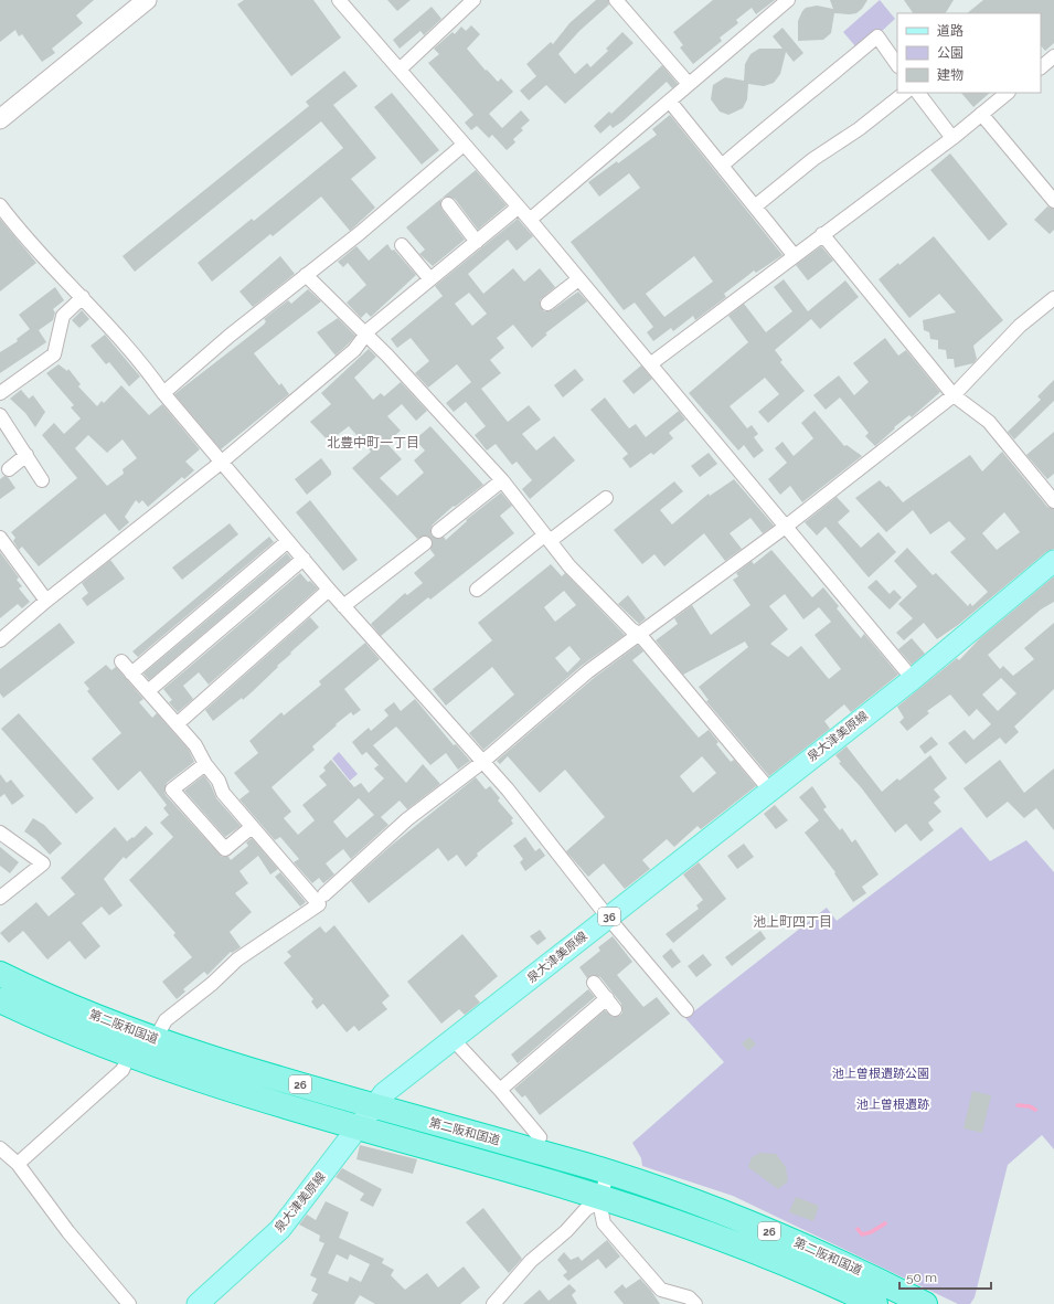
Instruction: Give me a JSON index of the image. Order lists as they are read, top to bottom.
{
  "streets": {
    "highway": ["第二阪和国道", "26"],
    "main road": ["泉大津美原線", "36"]
  },
  "crossings": [
    ["泉大津美原線", "第二阪和国道"]
  ],
  "districts": ["北豊中町一丁目", "池上町四丁目"],
  "parks": ["池上曽根遺跡公園", "池上曽根遺跡"],
  "legend": ["道路", "公園", "建物"],
  "scale_bar": "50 m"
}
